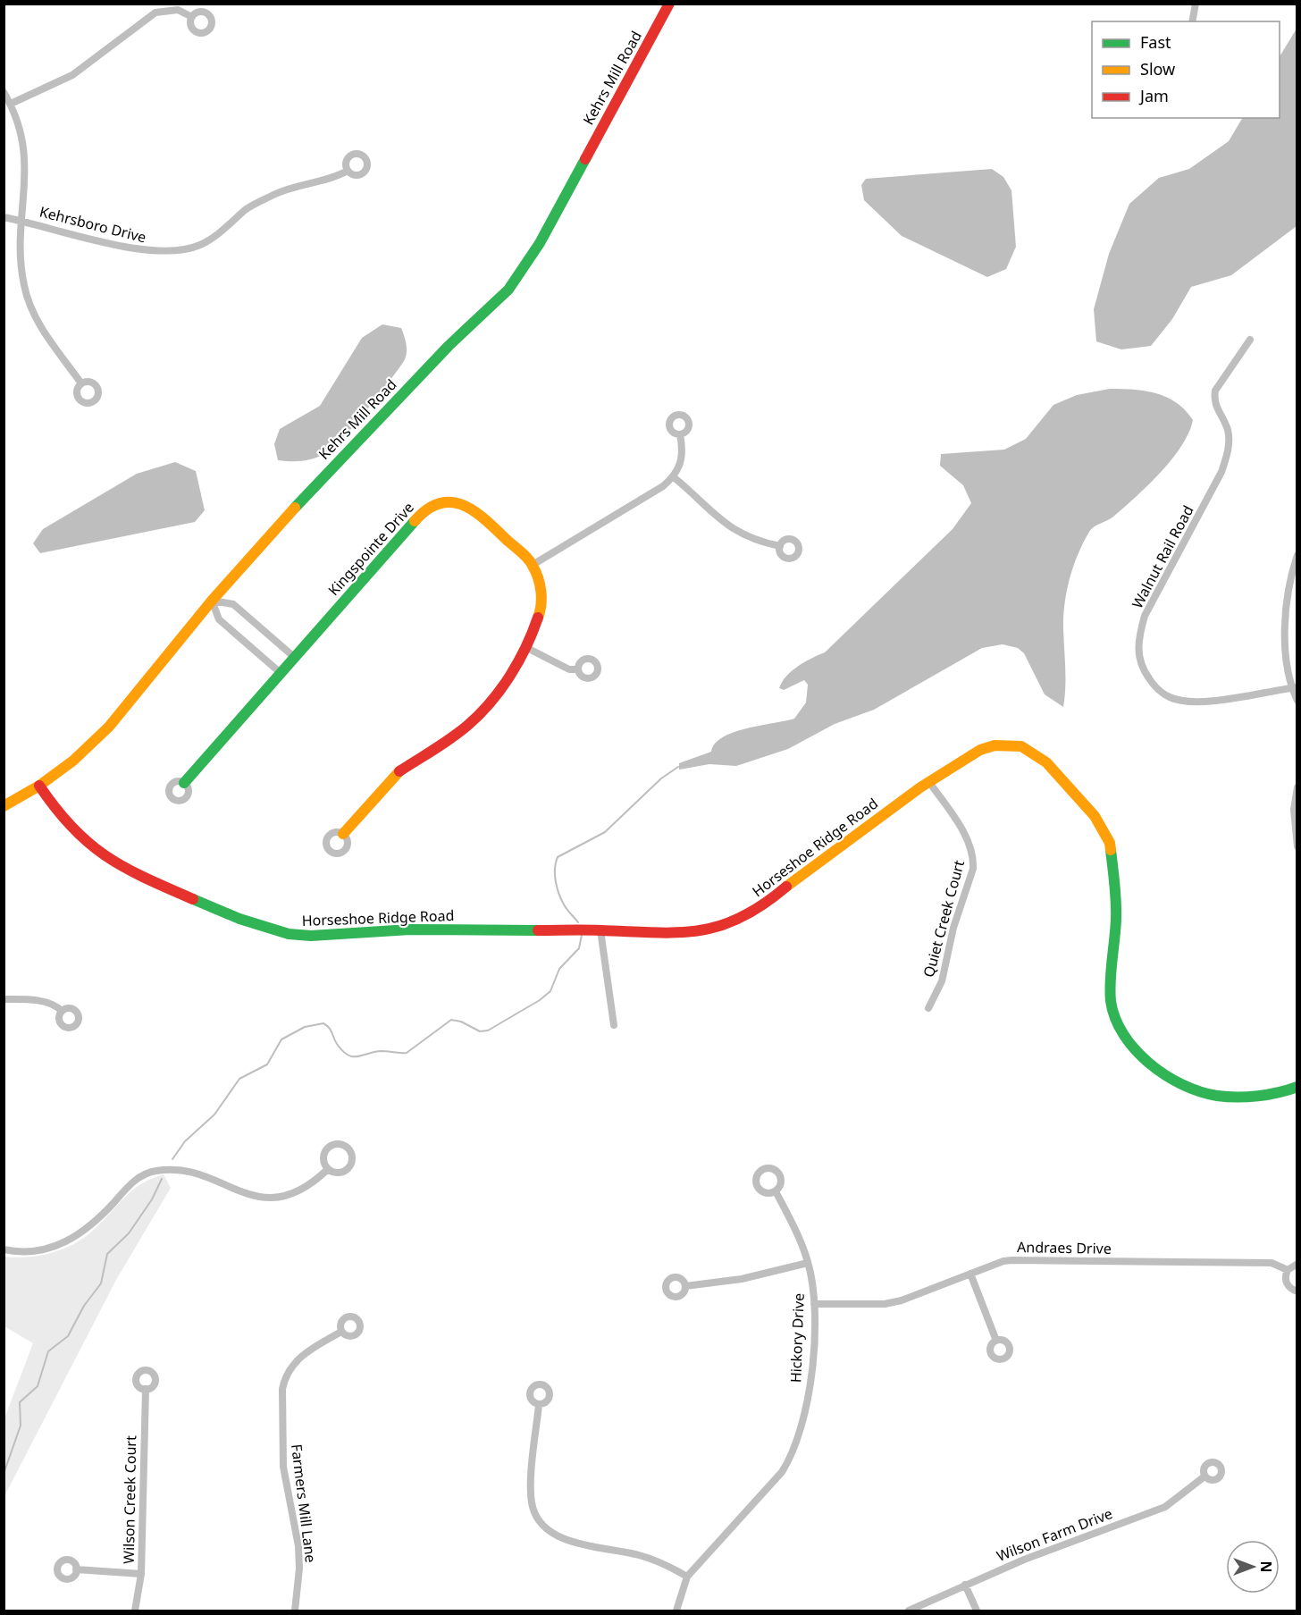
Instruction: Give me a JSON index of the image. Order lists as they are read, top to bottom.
{
  "streets": {
    "street": [
      "Kehrs Mill Road",
      "Kehrsboro Drive",
      "Kingspointe Drive",
      "Walnut Rail Road",
      "Horseshoe Ridge Road",
      "Quiet Creek Court",
      "Andraes Drive",
      "Hickory Drive",
      "Wilson Creek Court",
      "Farmers Mill Lane",
      "Wilson Farm Drive"
    ]
  },
  "crossings": [
    ["Kehrs Mill Road", "Horseshoe Ridge Road"],
    ["Horseshoe Ridge Road", "Quiet Creek Court"],
    ["Andraes Drive", "Hickory Drive"]
  ],
  "legend": ["Fast", "Slow", "Jam"],
  "north": "right"
}
